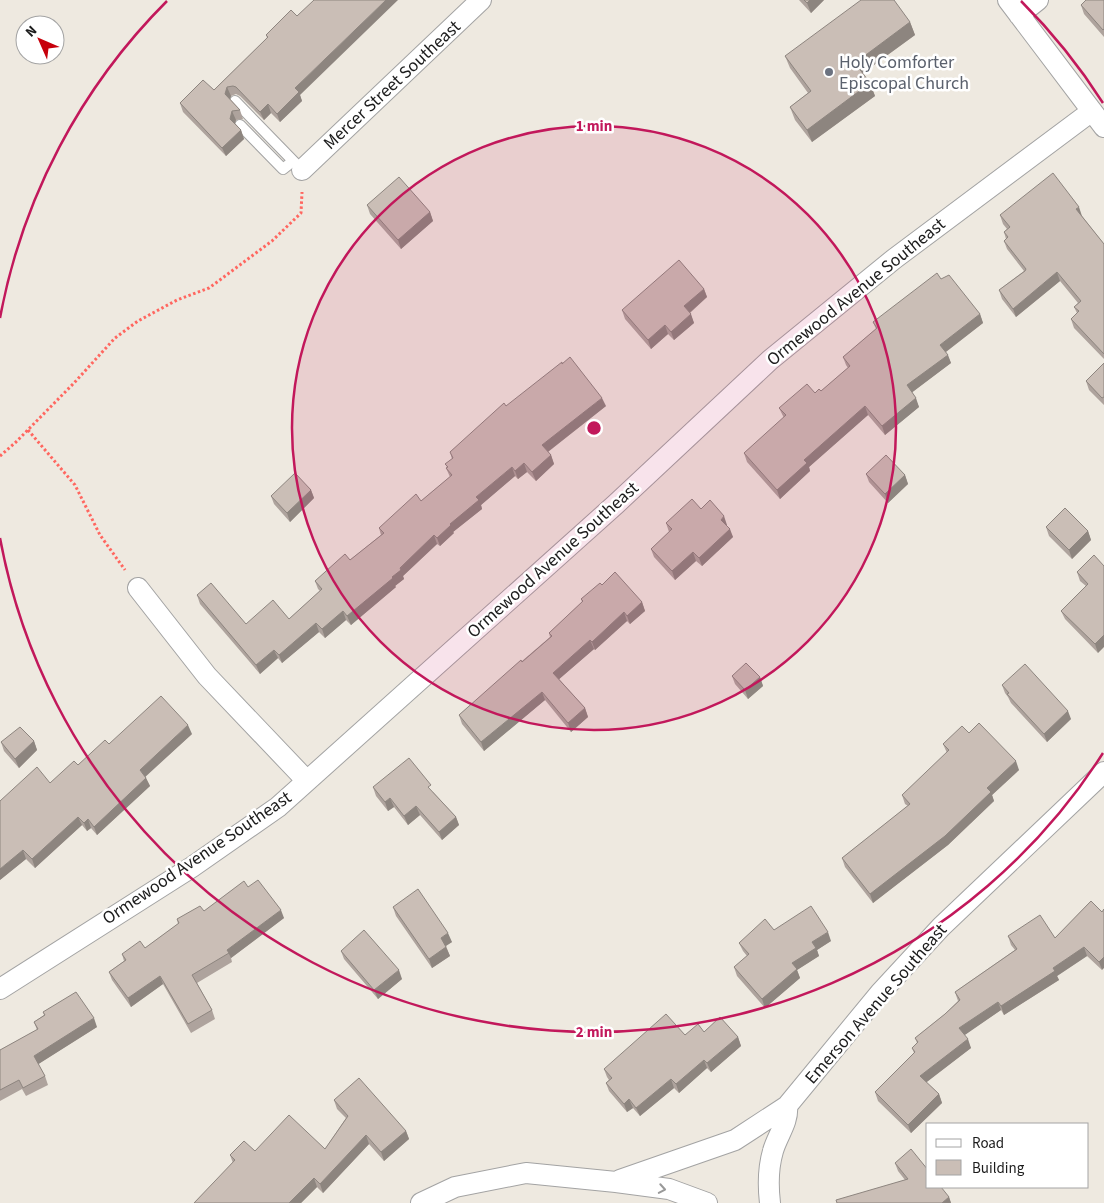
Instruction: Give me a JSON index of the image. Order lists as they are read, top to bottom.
{
  "streets": {
    "street": ["Mercer Street Southeast", "Ormewood Avenue Southeast", "Emerson Avenue Southeast"]
  },
  "places": ["Holy Comforter Episcopal Church"],
  "legend": ["Road", "Building"],
  "north": "top left",
  "rings": ["1 min", "2 min"]
}
